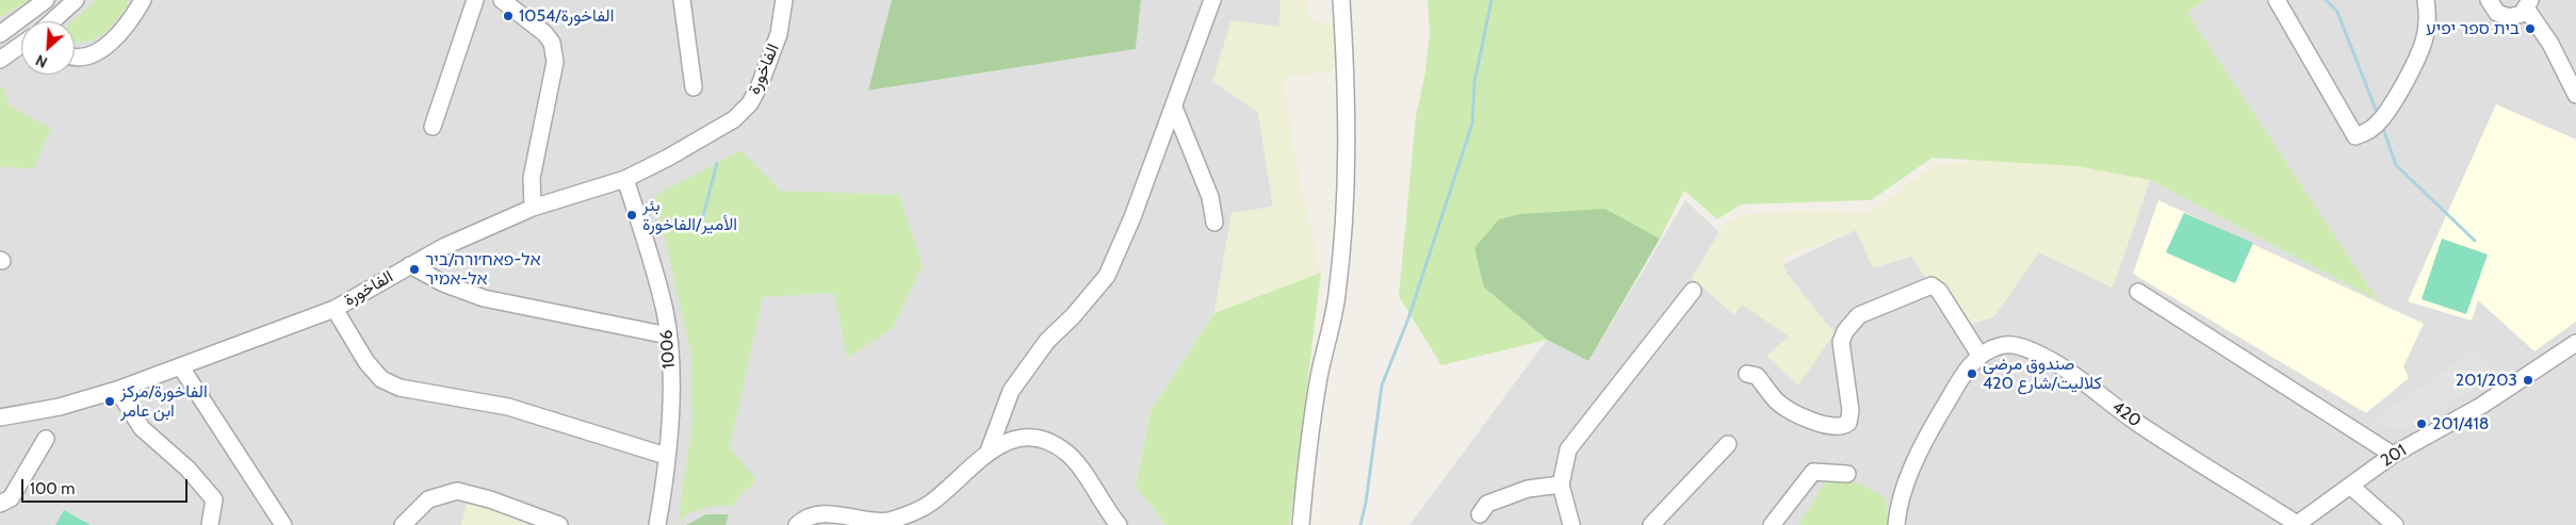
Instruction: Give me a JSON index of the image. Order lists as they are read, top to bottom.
{
  "streets": {
    "street": [
      "الفاخورة",
      "1006",
      "420",
      "201"
    ]
  },
  "crossings": [
    ["الفاخورة", "1006"],
    ["420", "201"]
  ],
  "places": [
    "الفاخورة/1054",
    "בית ספר יפיע",
    "بئر الأمير/الفاخورة",
    "אל-פאח׳ורה/ביר אל-אמיר",
    "صندوق مرضى كلاليت/شارع 420",
    "201/203",
    "الفاخورة/مركز ابن عامر",
    "201/418"
  ],
  "scale_bar": "100 m",
  "north": "bottom left"
}
